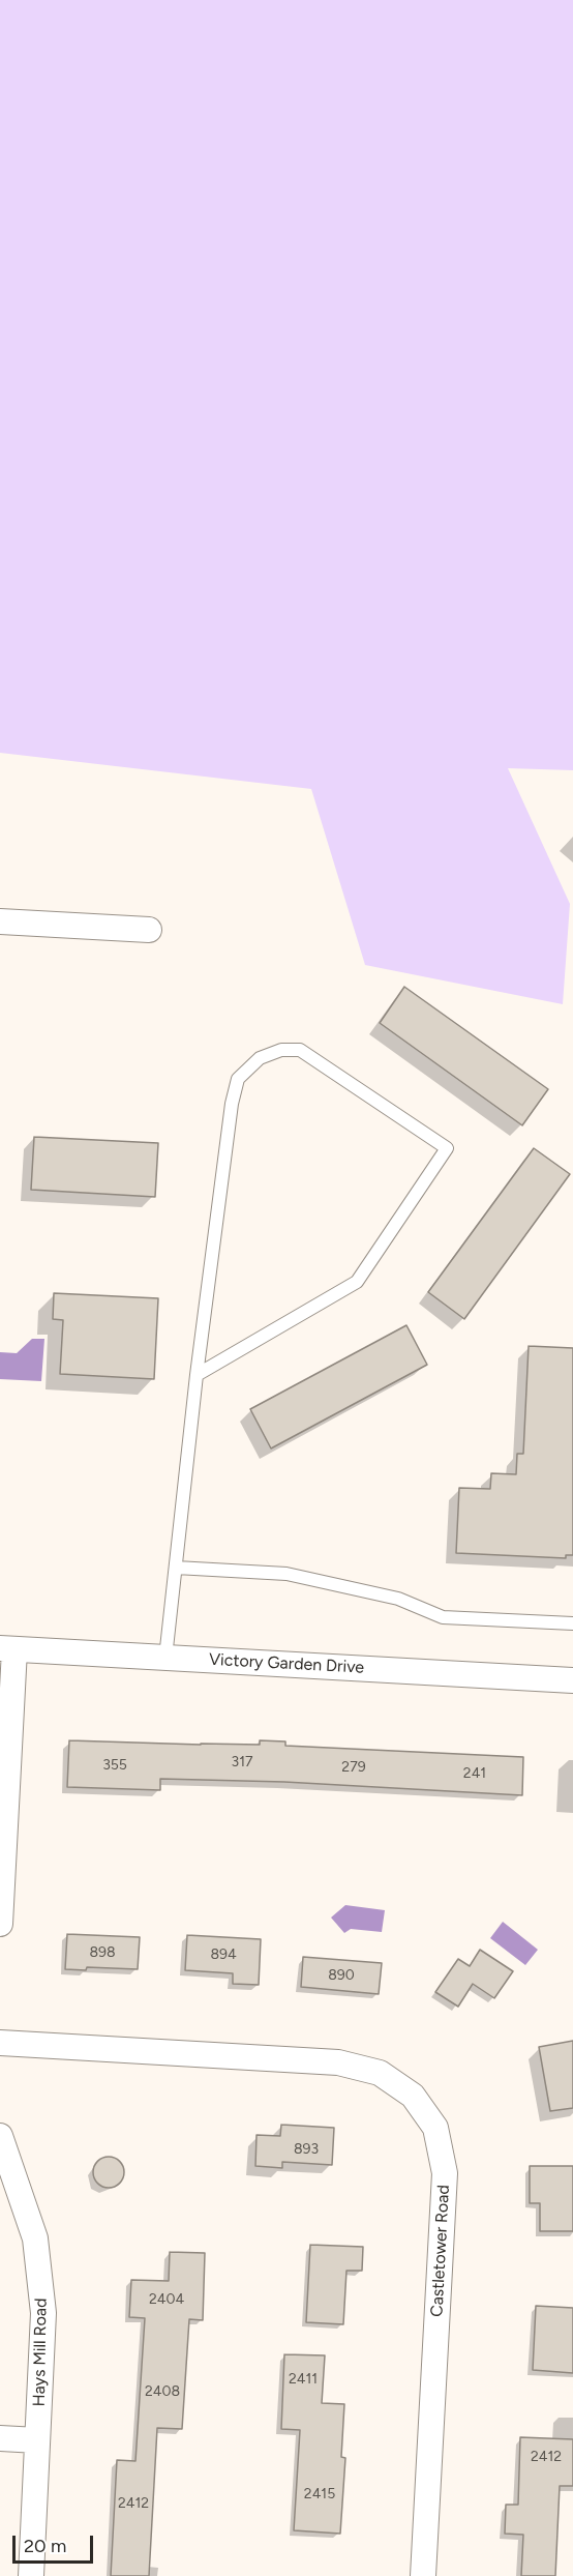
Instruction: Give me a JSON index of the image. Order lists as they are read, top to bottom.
{
  "streets": {
    "street": ["Victory Garden Drive", "Castletower Road", "Hays Mill Road"]
  },
  "house_numbers": [
    "317",
    "355",
    "279",
    "241",
    "898",
    "894",
    "890",
    "893",
    "2404",
    "2411",
    "2408",
    "2412",
    "2415",
    "2412"
  ],
  "scale_bar": "20 m"
}
